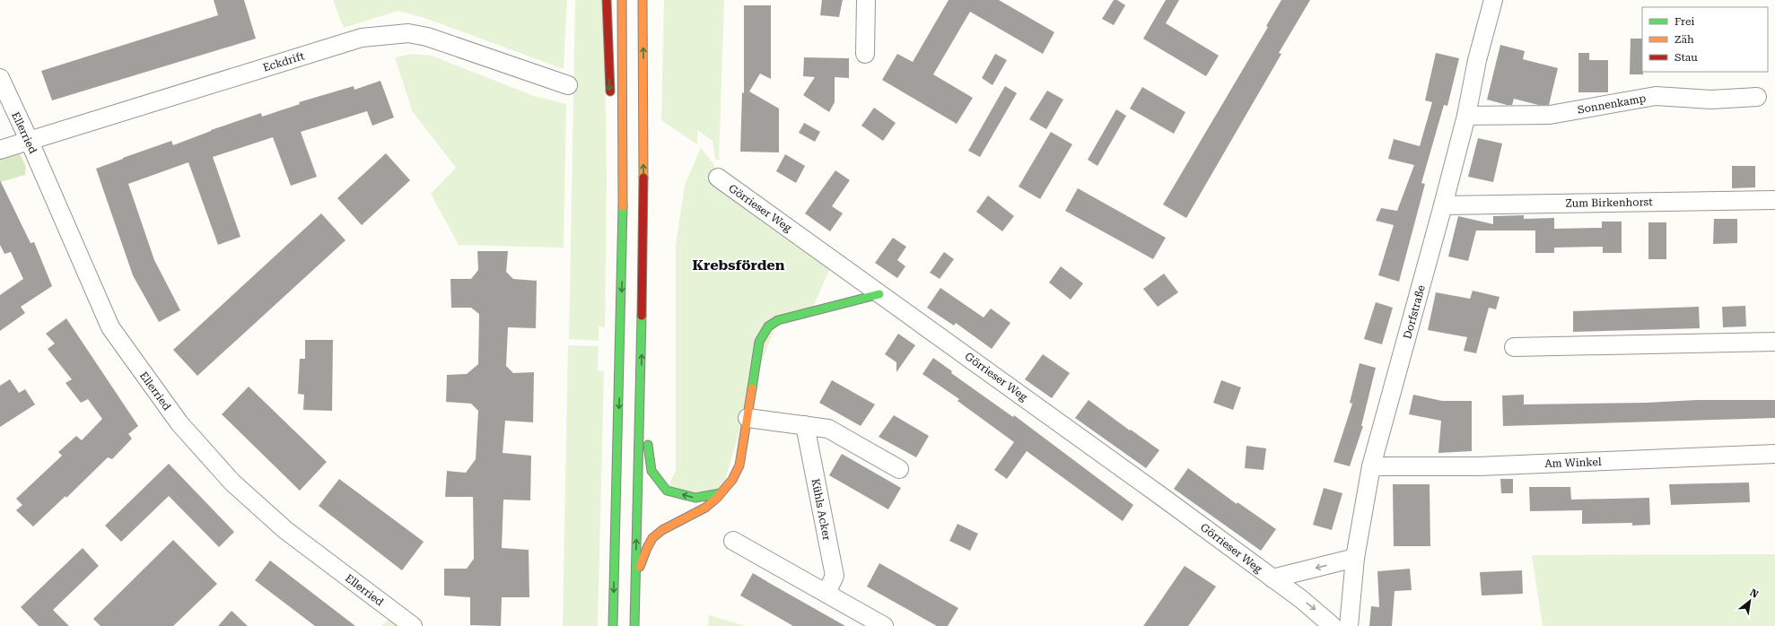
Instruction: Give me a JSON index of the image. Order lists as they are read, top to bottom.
{
  "streets": {
    "street": [
      "Eckdrift",
      "Sonnenkamp",
      "Ellerried",
      "Zum Birkenhorst",
      "Görrieser Weg",
      "Dorfstraße",
      "Am Winkel",
      "Kühls Acker"
    ]
  },
  "crossings": [
    ["Eckdrift", "Ellerried"],
    ["Sonnenkamp", "Dorfstraße"],
    ["Zum Birkenhorst", "Dorfstraße"],
    ["Görrieser Weg", "Dorfstraße"],
    ["Dorfstraße", "Am Winkel"]
  ],
  "districts": ["Krebsförden"],
  "legend": ["Frei", "Zäh", "Stau"],
  "north": "top right"
}
